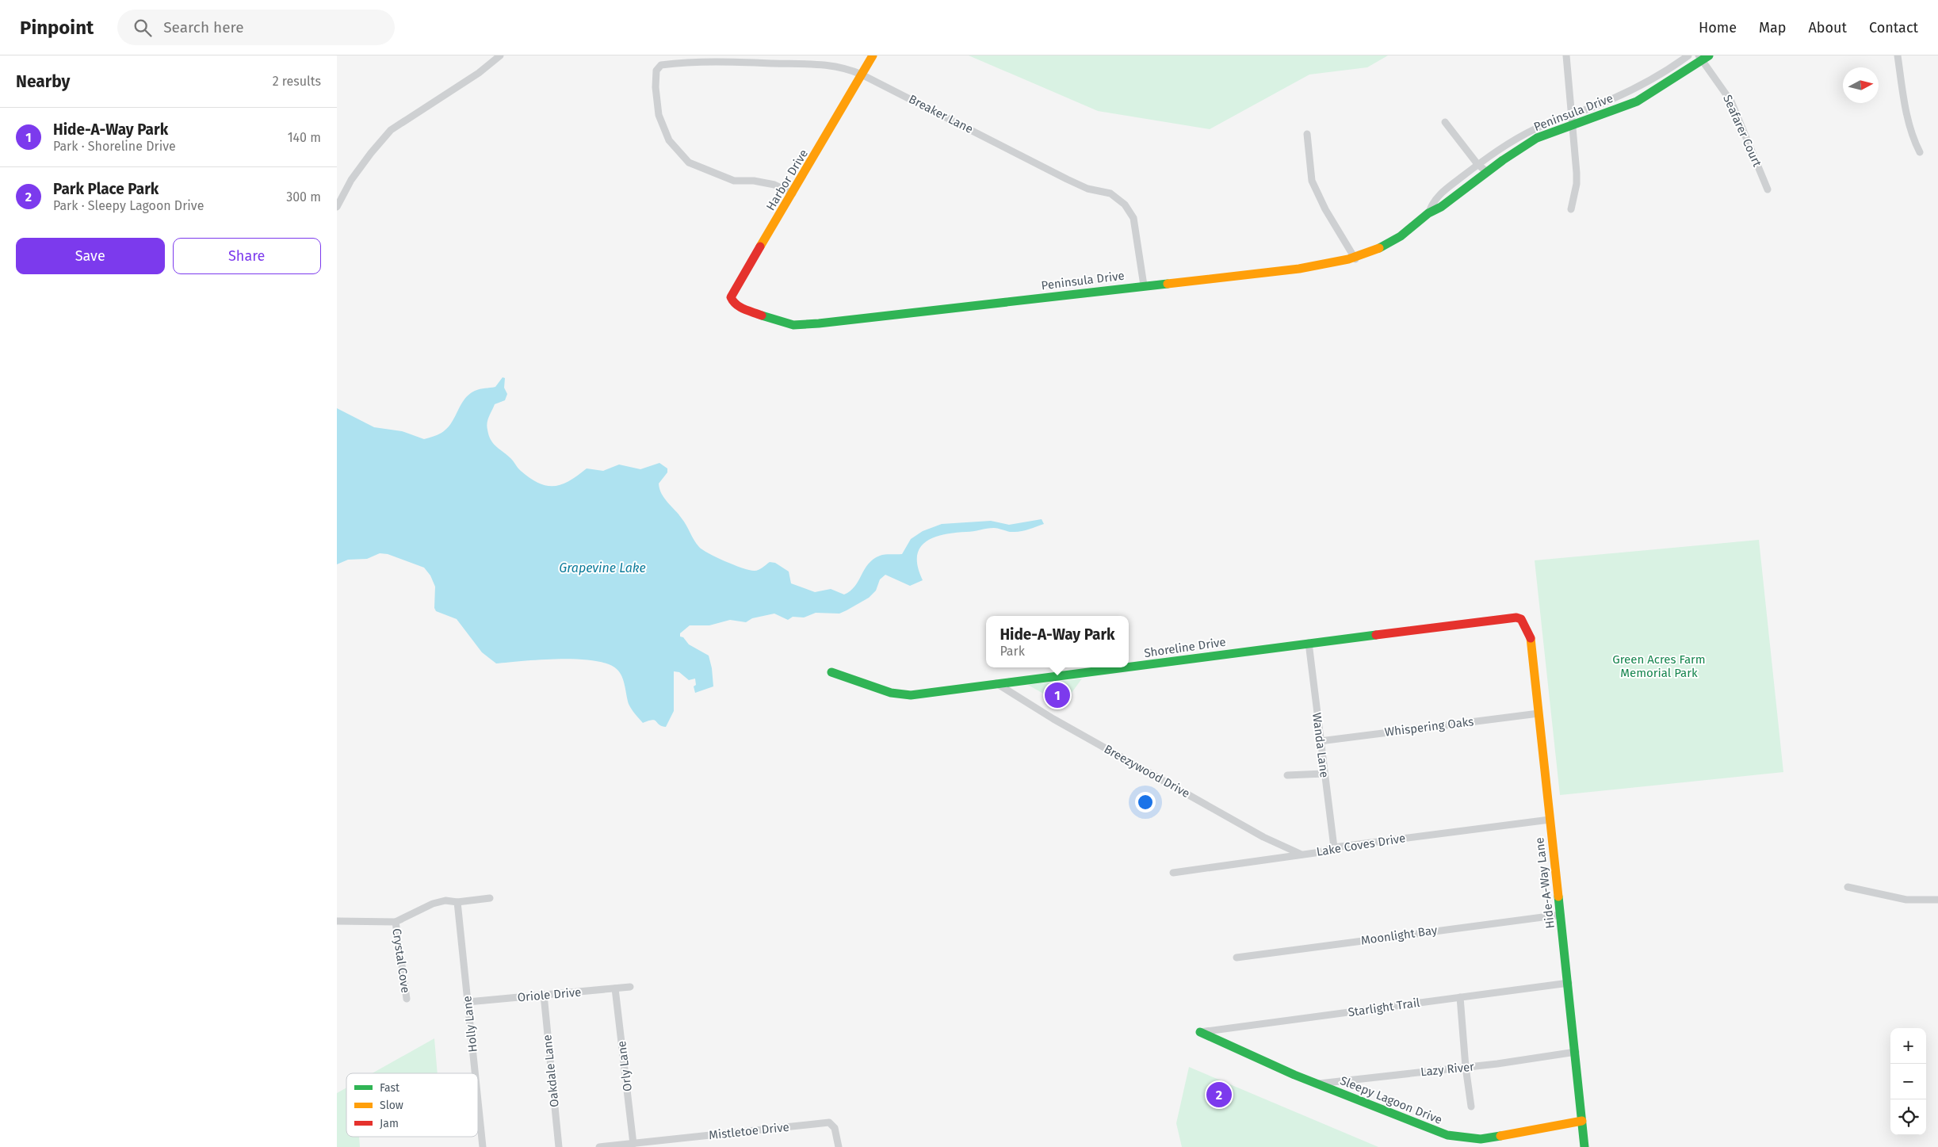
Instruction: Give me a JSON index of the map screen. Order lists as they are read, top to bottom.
{
  "streets": {
    "street": [
      "Peninsula Drive",
      "Breaker Lane",
      "Seafarer Court",
      "Harbor Drive",
      "Shoreline Drive",
      "Whispering Oaks",
      "Wanda Lane",
      "Breezywood Drive",
      "Lake Coves Drive",
      "Hide-A-Way Lane",
      "Moonlight Bay",
      "Crystal Cove",
      "Oriole Drive",
      "Starlight Trail",
      "Holly Lane",
      "Orly Lane",
      "Lazy River",
      "Oakdale Lane",
      "Sleepy Lagoon Drive",
      "Mistletoe Drive"
    ]
  },
  "crossings": [
    ["Peninsula Drive", "Breaker Lane"],
    ["Peninsula Drive", "Seafarer Court"],
    ["Peninsula Drive", "Harbor Drive"],
    ["Breaker Lane", "Harbor Drive"],
    ["Shoreline Drive", "Wanda Lane"],
    ["Shoreline Drive", "Breezywood Drive"],
    ["Shoreline Drive", "Hide-A-Way Lane"],
    ["Whispering Oaks", "Wanda Lane"],
    ["Whispering Oaks", "Hide-A-Way Lane"],
    ["Wanda Lane", "Lake Coves Drive"],
    ["Breezywood Drive", "Lake Coves Drive"],
    ["Lake Coves Drive", "Hide-A-Way Lane"],
    ["Hide-A-Way Lane", "Moonlight Bay"],
    ["Hide-A-Way Lane", "Starlight Trail"],
    ["Hide-A-Way Lane", "Lazy River"],
    ["Hide-A-Way Lane", "Sleepy Lagoon Drive"],
    ["Oriole Drive", "Holly Lane"],
    ["Oriole Drive", "Orly Lane"],
    ["Oriole Drive", "Oakdale Lane"],
    ["Starlight Trail", "Sleepy Lagoon Drive"],
    ["Orly Lane", "Mistletoe Drive"],
    ["Lazy River", "Sleepy Lagoon Drive"]
  ],
  "water": ["Grapevine Lake"],
  "parks": ["Green Acres Farm Memorial Park"],
  "legend": ["Fast", "Slow", "Jam"],
  "north": "right",
  "page": {
    "header": "Pinpoint",
    "search": "Search here",
    "nav": [
      "Home",
      "Map",
      "About",
      "Contact"
    ],
    "heading": ["Nearby", "2 results"],
    "list": [
      {
        "mark": "1",
        "name": "Hide-A-Way Park",
        "note": "Park · Shoreline Drive",
        "value": "140 m"
      },
      {
        "mark": "2",
        "name": "Park Place Park",
        "note": "Park · Sleepy Lagoon Drive",
        "value": "300 m"
      }
    ],
    "buttons": ["Save", "Share"],
    "popup": ["Hide-A-Way Park", "Park"],
    "pins": ["1", "2"],
    "map_buttons": ["+", "−"]
  }
}
